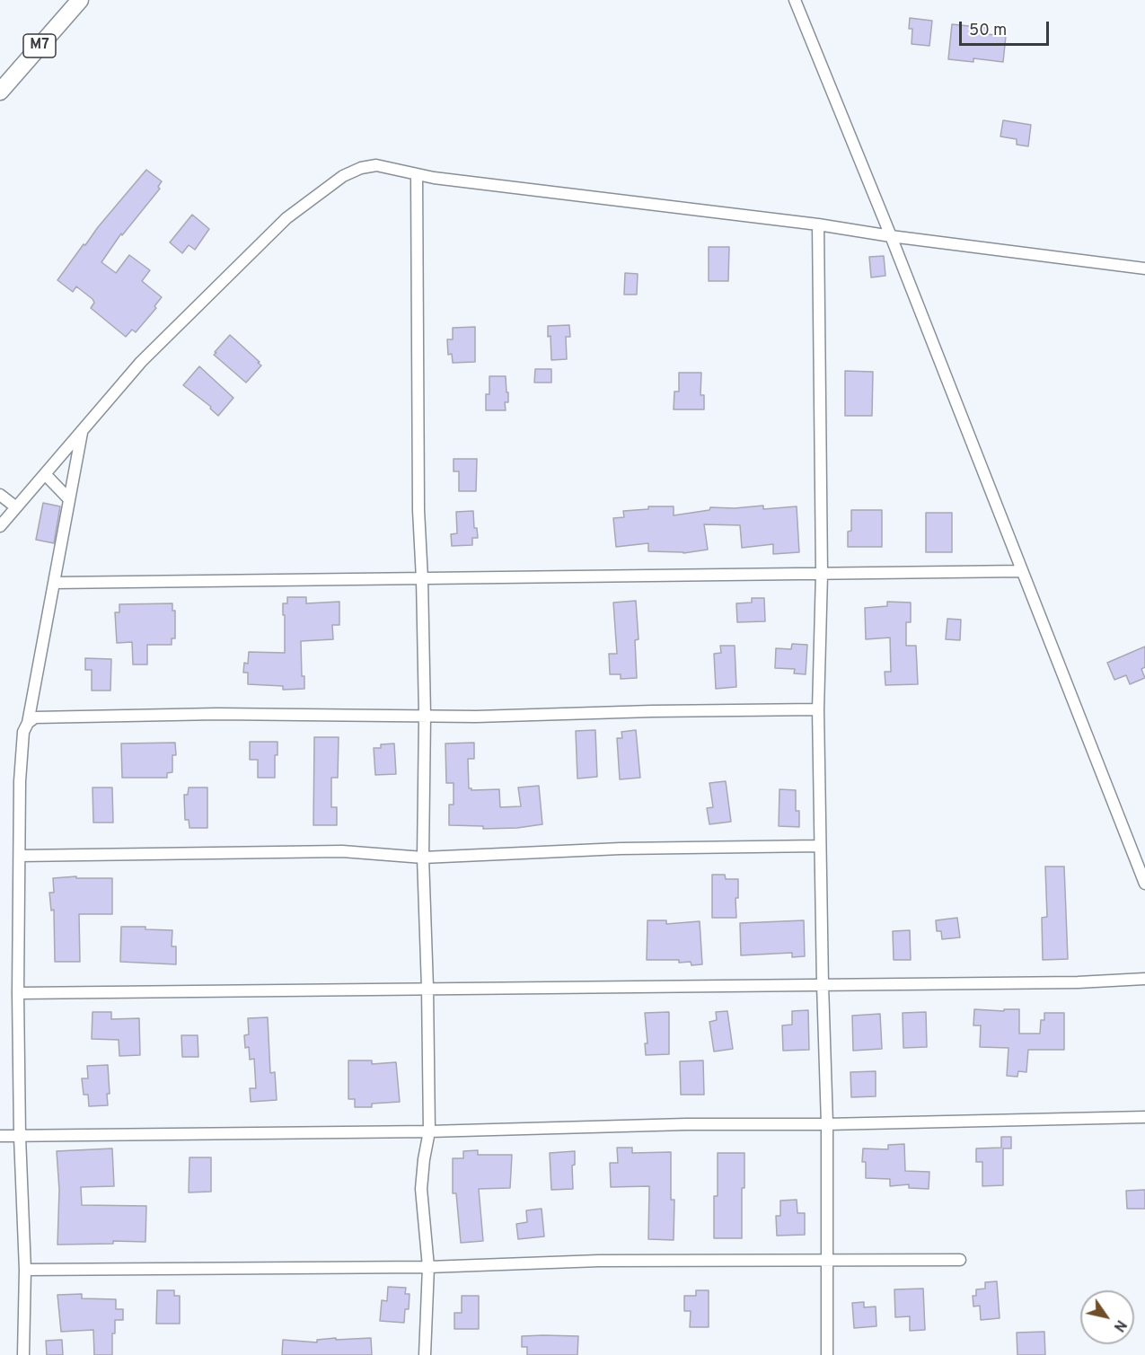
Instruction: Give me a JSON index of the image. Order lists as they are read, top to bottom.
{
  "streets": {
    "main road": ["M7"]
  },
  "scale_bar": "50 m",
  "north": "bottom right"
}
